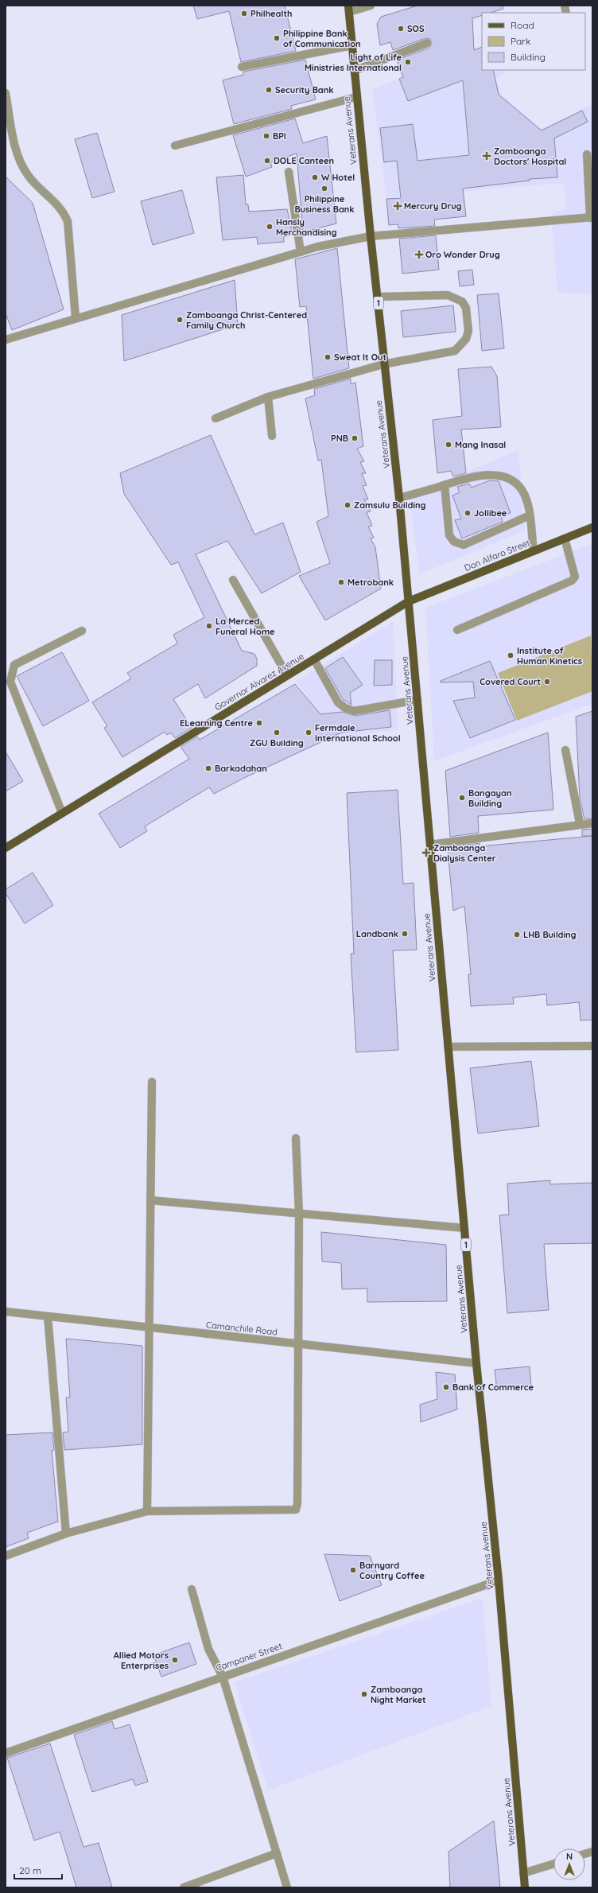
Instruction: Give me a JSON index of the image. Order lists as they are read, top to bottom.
{
  "streets": {
    "main road": [
      "Veterans Avenue",
      "1",
      "Don Alfaro Street",
      "Governor Alvarez Avenue"
    ],
    "street": ["Camanchile Road", "Campaner Street"]
  },
  "crossings": [
    ["Veterans Avenue", "Don Alfaro Street"],
    ["Veterans Avenue", "Governor Alvarez Avenue"],
    ["Veterans Avenue", "Camanchile Road"],
    ["Veterans Avenue", "Campaner Street"],
    ["Don Alfaro Street", "Governor Alvarez Avenue"]
  ],
  "places": {
    "other": [
      "Philhealth",
      "SOS",
      "Philippine Bank of Communication",
      "Light of Life Ministries International",
      "Security Bank",
      "BPI",
      "DOLE Canteen",
      "W Hotel",
      "Philippine Business Bank",
      "Hansly Merchandising",
      "Zamboanga Christ-Centered Family Church",
      "Sweat It Out",
      "PNB",
      "Mang Inasal",
      "Zamsulu Building",
      "Jollibee",
      "Metrobank",
      "La Merced Funeral Home",
      "Institute of Human Kinetics",
      "Covered Court",
      "ELearning Centre",
      "ZGU Building",
      "Fermdale International School",
      "Barkadahan",
      "Bangayan Building",
      "Landbank",
      "LHB Building",
      "Bank of Commerce",
      "Barnyard Country Coffee",
      "Allied Motors Enterprises",
      "Zamboanga Night Market"
    ],
    "health": [
      "Zamboanga Doctors' Hospital",
      "Mercury Drug",
      "Oro Wonder Drug",
      "Zamboanga Dialysis Center"
    ]
  },
  "legend": ["Road", "Park", "Building"],
  "scale_bar": "20 m",
  "north": "top"
}
